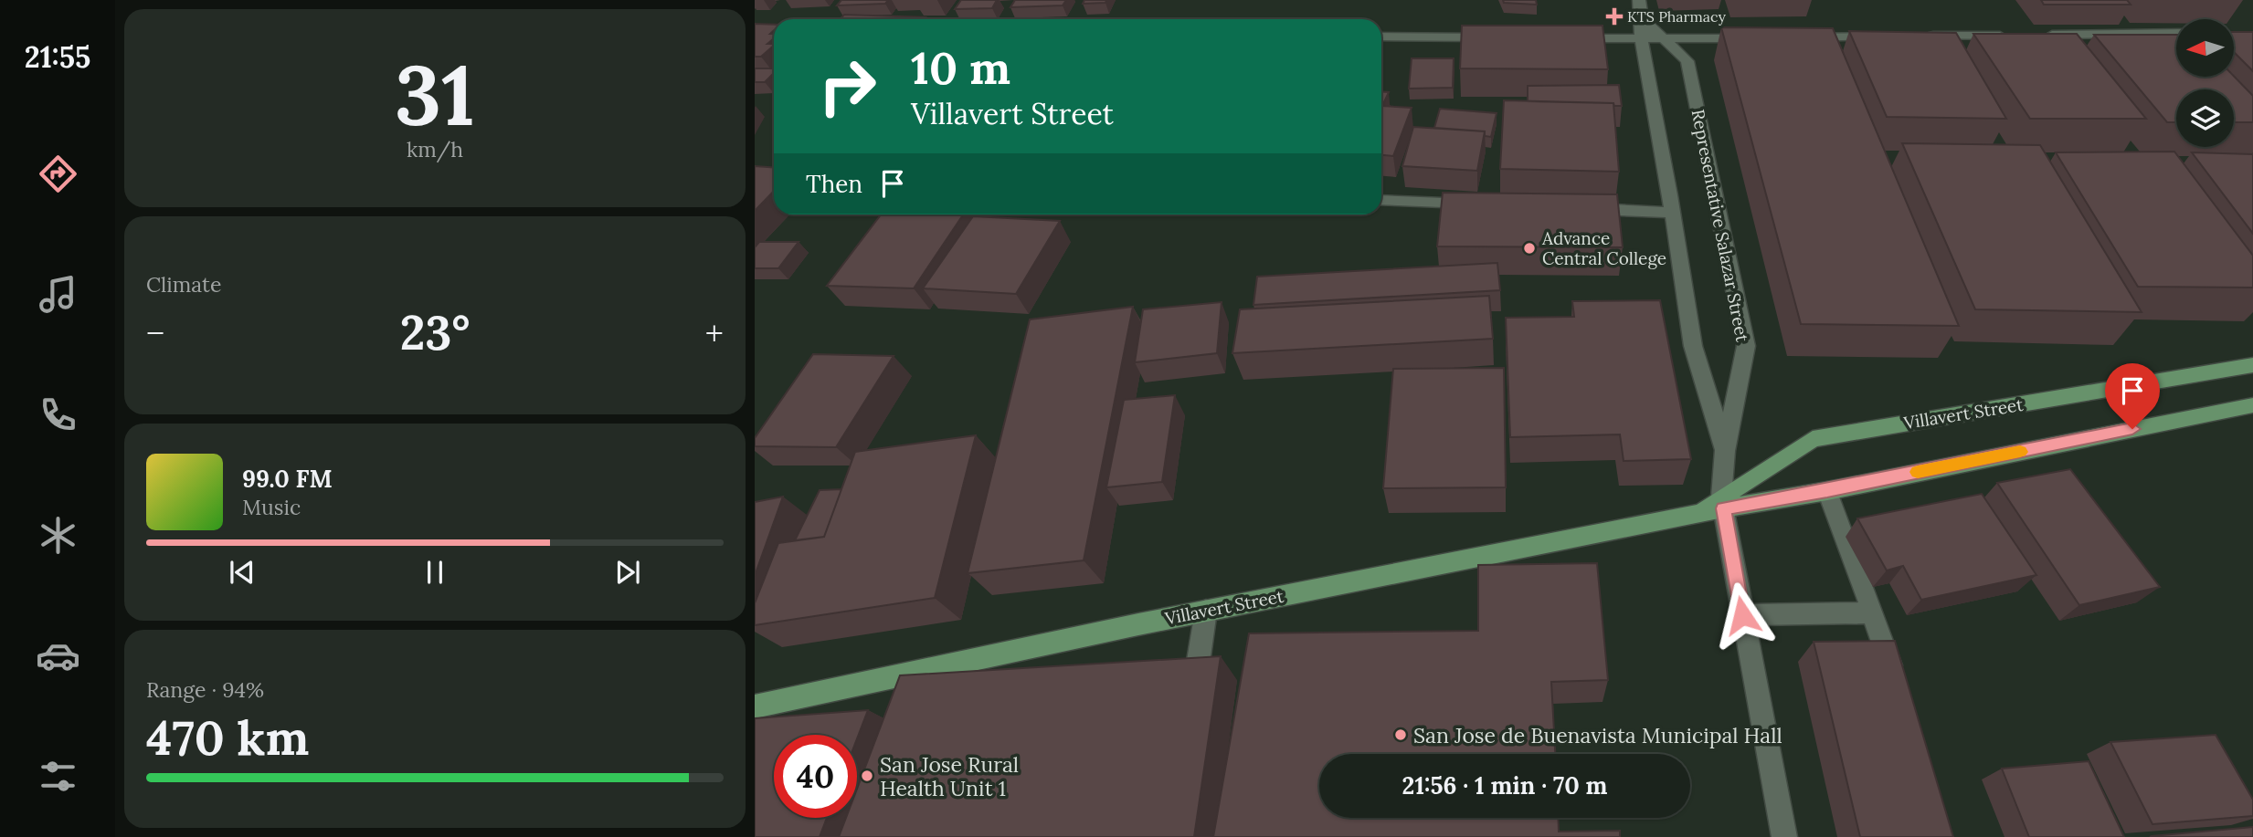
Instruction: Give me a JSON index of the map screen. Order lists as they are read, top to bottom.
{
  "streets": {
    "main road": ["Villavert Street"],
    "street": ["Representative Salazar Street"]
  },
  "crossings": [
    ["Representative Salazar Street", "Villavert Street"]
  ],
  "places": {
    "health": ["KTS Pharmacy"],
    "other": ["Advance Central College", "San Jose de Buenavista Municipal Hall", "San Jose Rural Health Unit 1"]
  },
  "north": "left",
  "page": {
    "tabs": "21:55",
    "tile": [
      ["31", "km/h"],
      "Climate",
      ["Range · 94%", "470 km"]
    ],
    "turn": ["10 m", "Villavert Street"],
    "then": "Then",
    "heat": ["−", "23°", "+"],
    "song": ["99.0 FM", "Music"],
    "limit": "40",
    "trip": "21:56 · 1 min · 70 m"
  }
}
